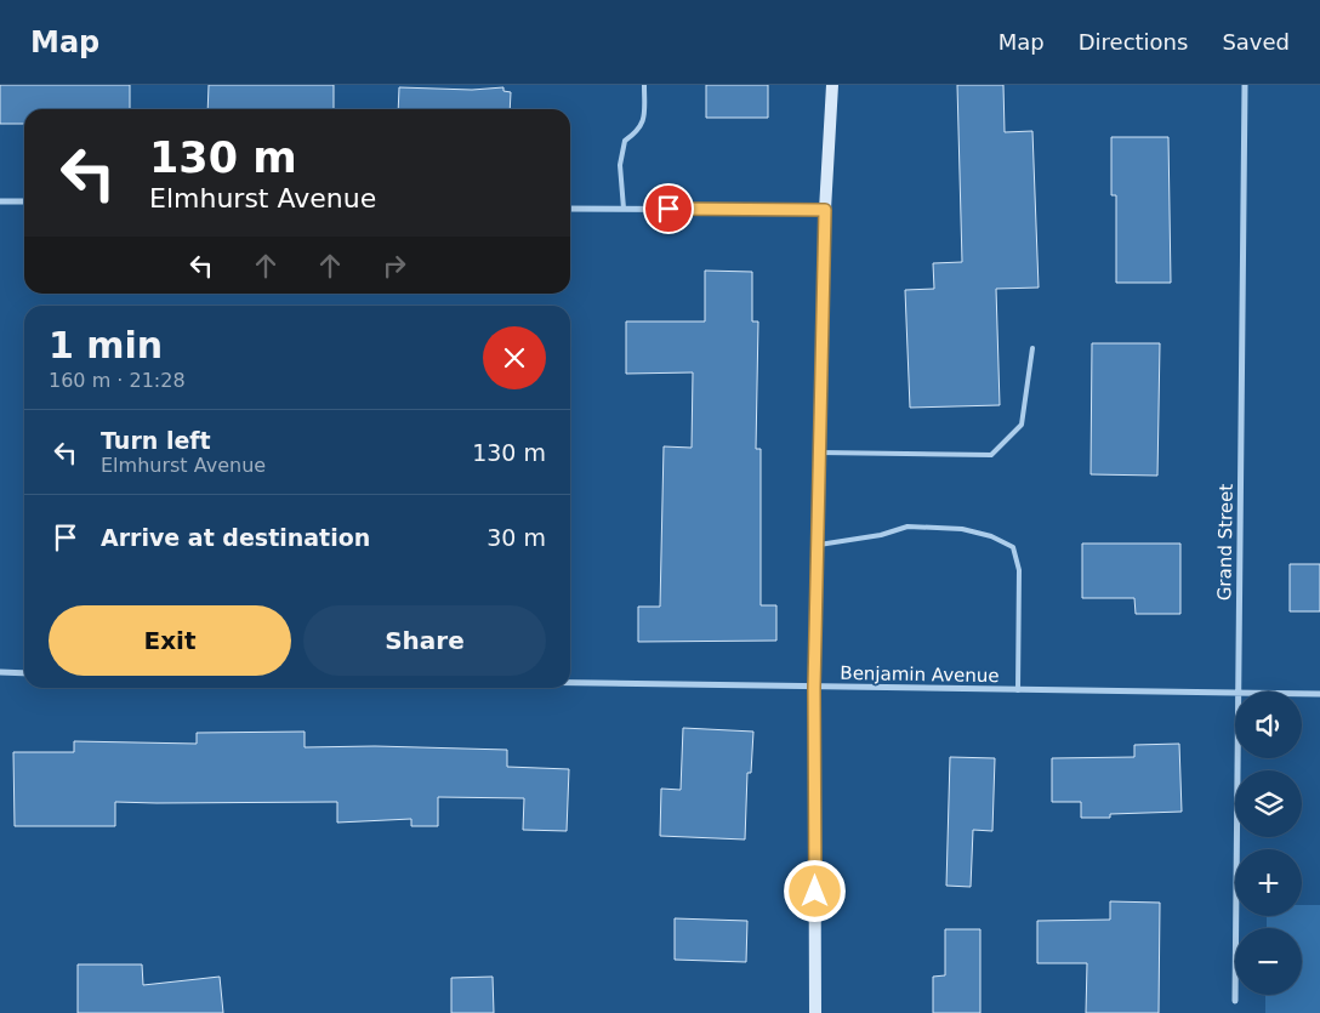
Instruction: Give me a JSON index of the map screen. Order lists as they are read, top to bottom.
{
  "streets": {
    "street": ["Grand Street", "Benjamin Avenue"]
  },
  "page": {
    "header": "Map",
    "nav": ["Map", "Directions", "Saved"],
    "turn": ["130 m", "Elmhurst Avenue"],
    "heading": ["1 min", "160 m · 21:28"],
    "list": [
      {
        "name": "Turn left",
        "note": "Elmhurst Avenue",
        "value": "130 m"
      },
      {
        "name": "Arrive at destination",
        "value": "30 m"
      }
    ],
    "buttons": ["Exit", "Share"],
    "map_buttons": ["+", "−"]
  }
}
